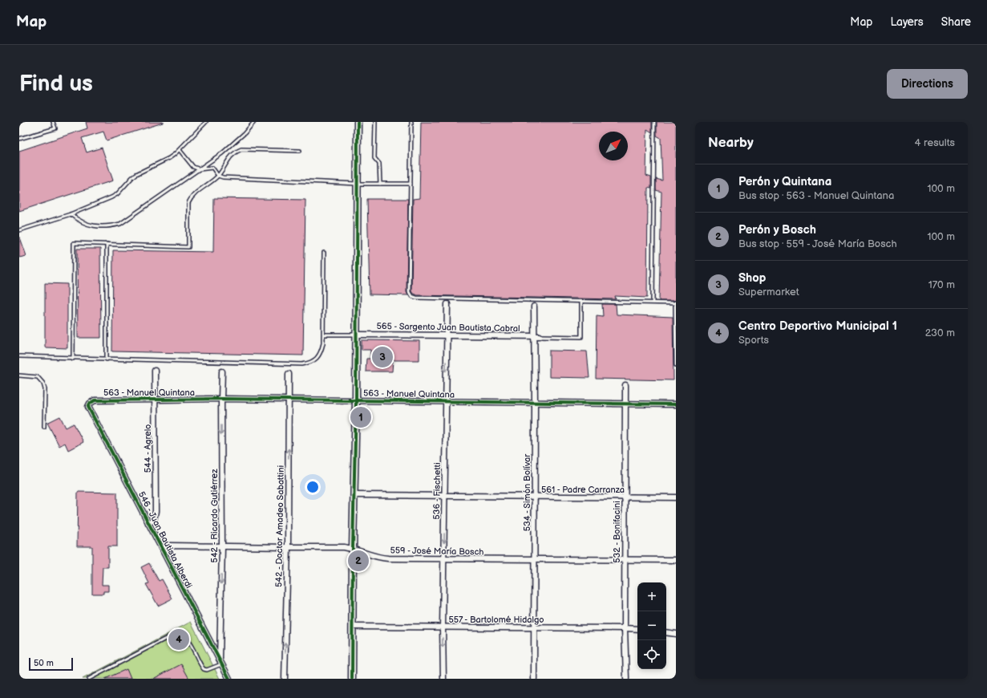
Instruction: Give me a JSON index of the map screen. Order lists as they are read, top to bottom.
{
  "streets": {
    "street": [
      "565 - Sargento Juan Bautista Cabral",
      "563 - Manuel Quintana",
      "544 - Agrelo",
      "561 - Padre Carranza",
      "536 - Fischetti",
      "534 - Simón Bolívar",
      "542 - Ricardo Gutiérrez",
      "542 - Doctor Amadeo Sabattini",
      "532 - Bonifacini",
      "546 - Juan Bautista Alberdi",
      "559 - José María Bosch",
      "557 - Bartolomé Hidalgo"
    ]
  },
  "crossings": [
    ["565 - Sargento Juan Bautista Cabral", "536 - Fischetti"],
    ["565 - Sargento Juan Bautista Cabral", "534 - Simón Bolívar"],
    ["563 - Manuel Quintana", "544 - Agrelo"],
    ["563 - Manuel Quintana", "536 - Fischetti"],
    ["563 - Manuel Quintana", "534 - Simón Bolívar"],
    ["563 - Manuel Quintana", "542 - Ricardo Gutiérrez"],
    ["563 - Manuel Quintana", "542 - Doctor Amadeo Sabattini"],
    ["563 - Manuel Quintana", "532 - Bonifacini"],
    ["563 - Manuel Quintana", "546 - Juan Bautista Alberdi"],
    ["544 - Agrelo", "546 - Juan Bautista Alberdi"],
    ["561 - Padre Carranza", "536 - Fischetti"],
    ["561 - Padre Carranza", "534 - Simón Bolívar"],
    ["561 - Padre Carranza", "532 - Bonifacini"],
    ["536 - Fischetti", "559 - José María Bosch"],
    ["536 - Fischetti", "557 - Bartolomé Hidalgo"],
    ["534 - Simón Bolívar", "559 - José María Bosch"],
    ["534 - Simón Bolívar", "557 - Bartolomé Hidalgo"],
    ["542 - Ricardo Gutiérrez", "546 - Juan Bautista Alberdi"],
    ["542 - Ricardo Gutiérrez", "559 - José María Bosch"],
    ["542 - Doctor Amadeo Sabattini", "559 - José María Bosch"],
    ["532 - Bonifacini", "559 - José María Bosch"],
    ["532 - Bonifacini", "557 - Bartolomé Hidalgo"],
    ["546 - Juan Bautista Alberdi", "559 - José María Bosch"]
  ],
  "one_way": ["536 - Fischetti", "542 - Ricardo Gutiérrez", "542 - Doctor Amadeo Sabattini"],
  "scale_bar": "50 m",
  "north": "top right",
  "page": {
    "header": "Map",
    "nav": ["Map", "Layers", "Share"],
    "buttons": "Directions",
    "title": "Find us",
    "heading": ["Nearby", "4 results"],
    "list": [
      {
        "mark": "1",
        "name": "Perón y Quintana",
        "note": "Bus stop · 563 - Manuel Quintana",
        "value": "100 m"
      },
      {
        "mark": "2",
        "name": "Perón y Bosch",
        "note": "Bus stop · 559 - José María Bosch",
        "value": "100 m"
      },
      {
        "mark": "3",
        "name": "Shop",
        "note": "Supermarket",
        "value": "170 m"
      },
      {
        "mark": "4",
        "name": "Centro Deportivo Municipal 1",
        "note": "Sports",
        "value": "230 m"
      }
    ],
    "pins": [
      "3",
      "1",
      "2",
      "4"
    ],
    "map_buttons": ["+", "−"],
    "scale": "50 m"
  }
}
